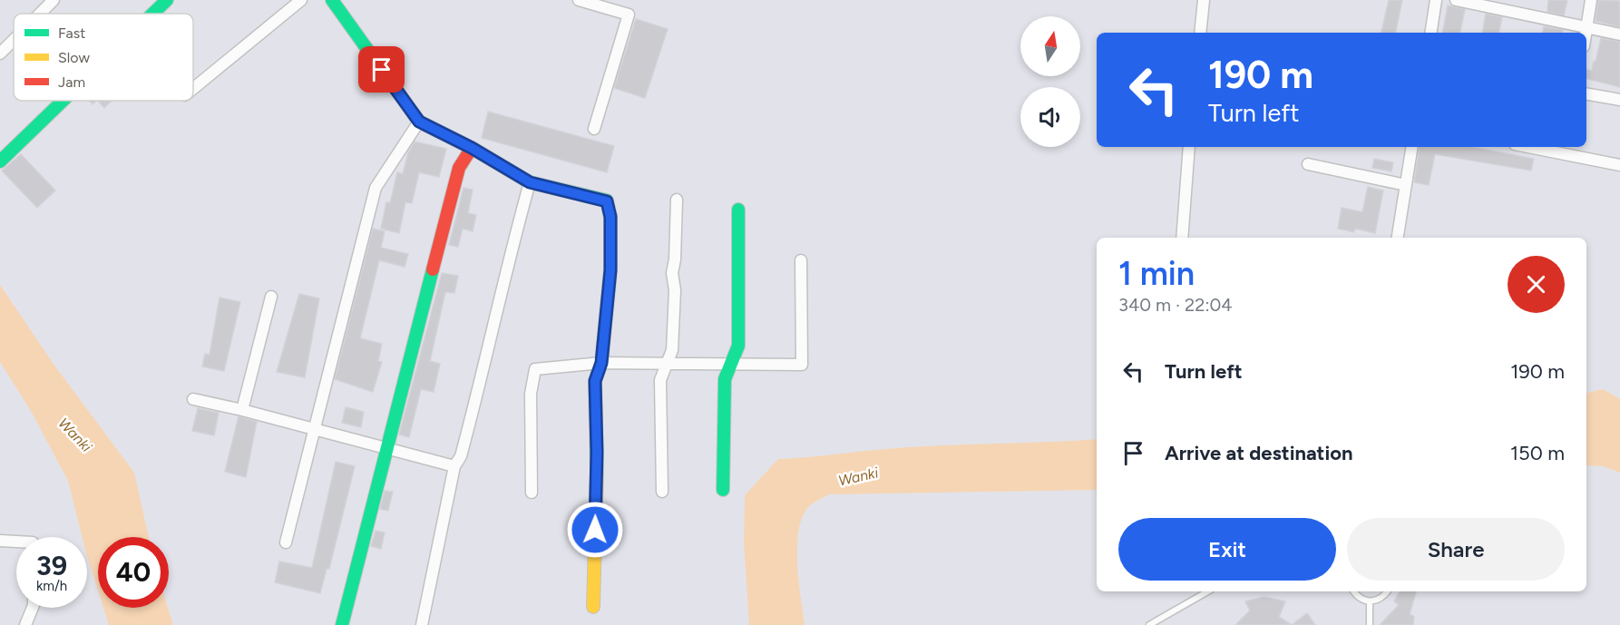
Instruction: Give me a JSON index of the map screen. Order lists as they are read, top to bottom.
{
  "water": ["Wanki"],
  "legend": ["Fast", "Slow", "Jam"],
  "north": "top",
  "page": {
    "turn": ["190 m", "Turn left"],
    "heading": ["1 min", "340 m · 22:04"],
    "list": [
      {
        "name": "Turn left",
        "value": "190 m"
      },
      {
        "name": "Arrive at destination",
        "value": "150 m"
      }
    ],
    "buttons": ["Exit", "Share"],
    "speed": "39 km/h",
    "limit": "40"
  }
}
